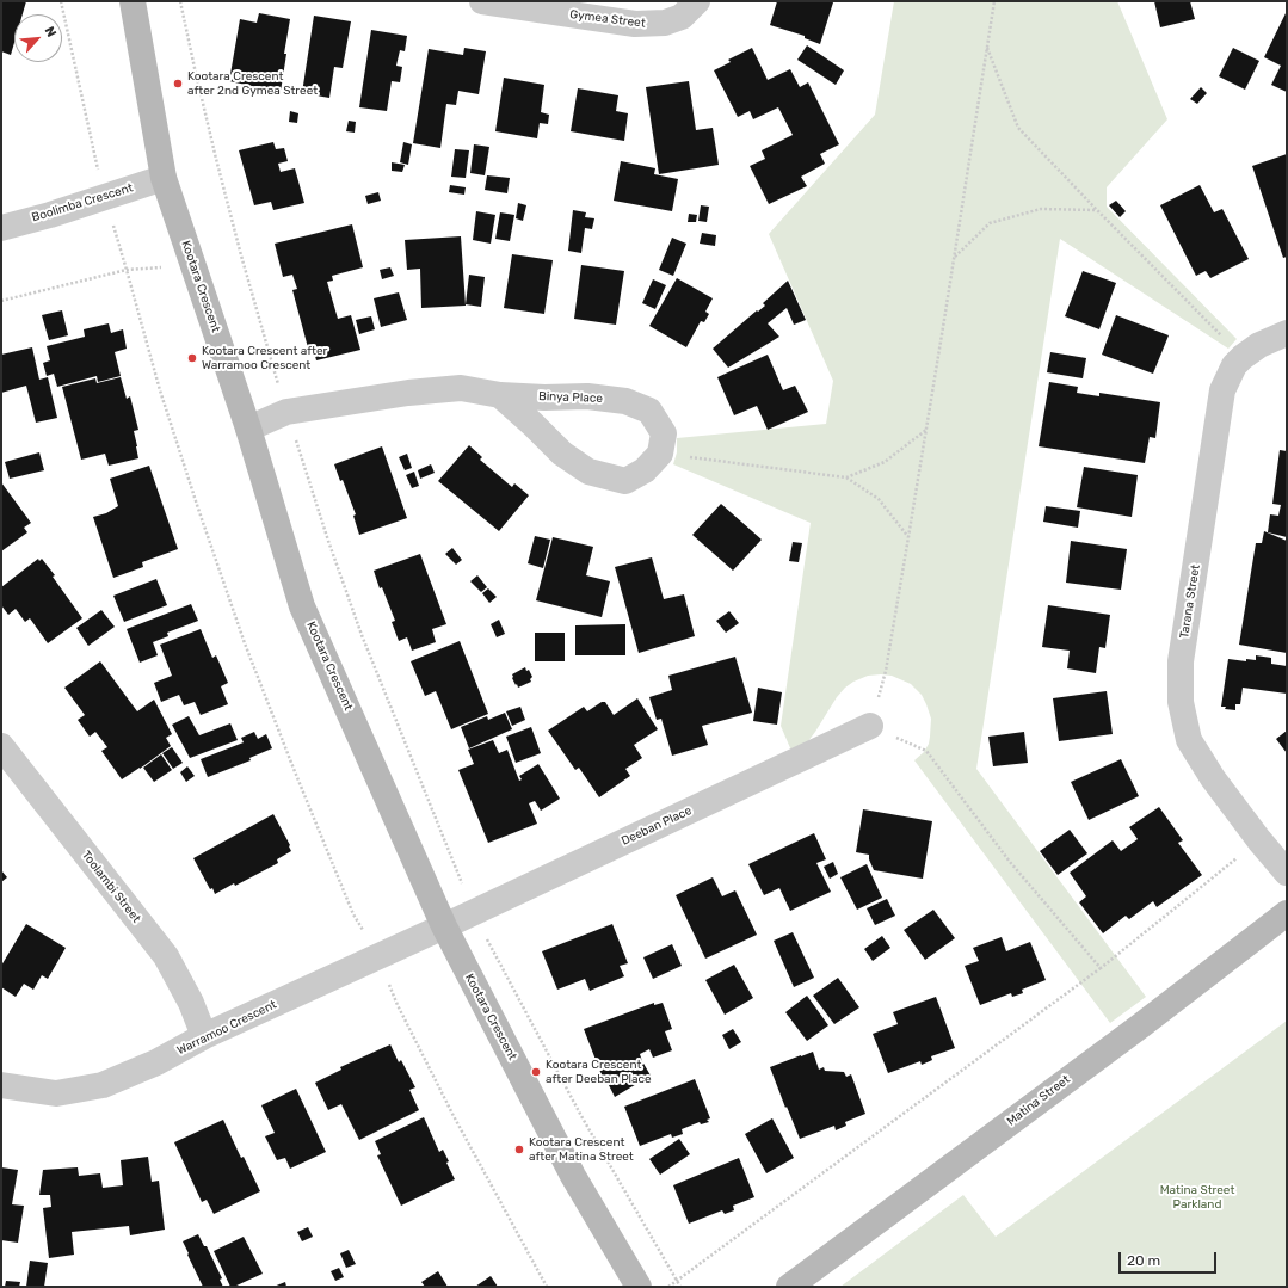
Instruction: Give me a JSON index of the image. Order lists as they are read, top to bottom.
{
  "streets": {
    "street": [
      "Gymea Street",
      "Boolimba Crescent",
      "Kootara Crescent",
      "Binya Place",
      "Tarana Street",
      "Deeban Place",
      "Toolambi Street",
      "Warramoo Crescent",
      "Matina Street"
    ]
  },
  "crossings": [
    ["Boolimba Crescent", "Kootara Crescent"],
    ["Kootara Crescent", "Binya Place"],
    ["Kootara Crescent", "Deeban Place"],
    ["Kootara Crescent", "Warramoo Crescent"],
    ["Deeban Place", "Warramoo Crescent"],
    ["Toolambi Street", "Warramoo Crescent"]
  ],
  "parks": ["Matina Street Parkland"],
  "places": [
    "Kootara Crescent after 2nd Gymea Street",
    "Kootara Crescent after Warramoo Crescent",
    "Kootara Crescent after Deeban Place",
    "Kootara Crescent after Matina Street"
  ],
  "scale_bar": "20 m",
  "north": "top right"
}
